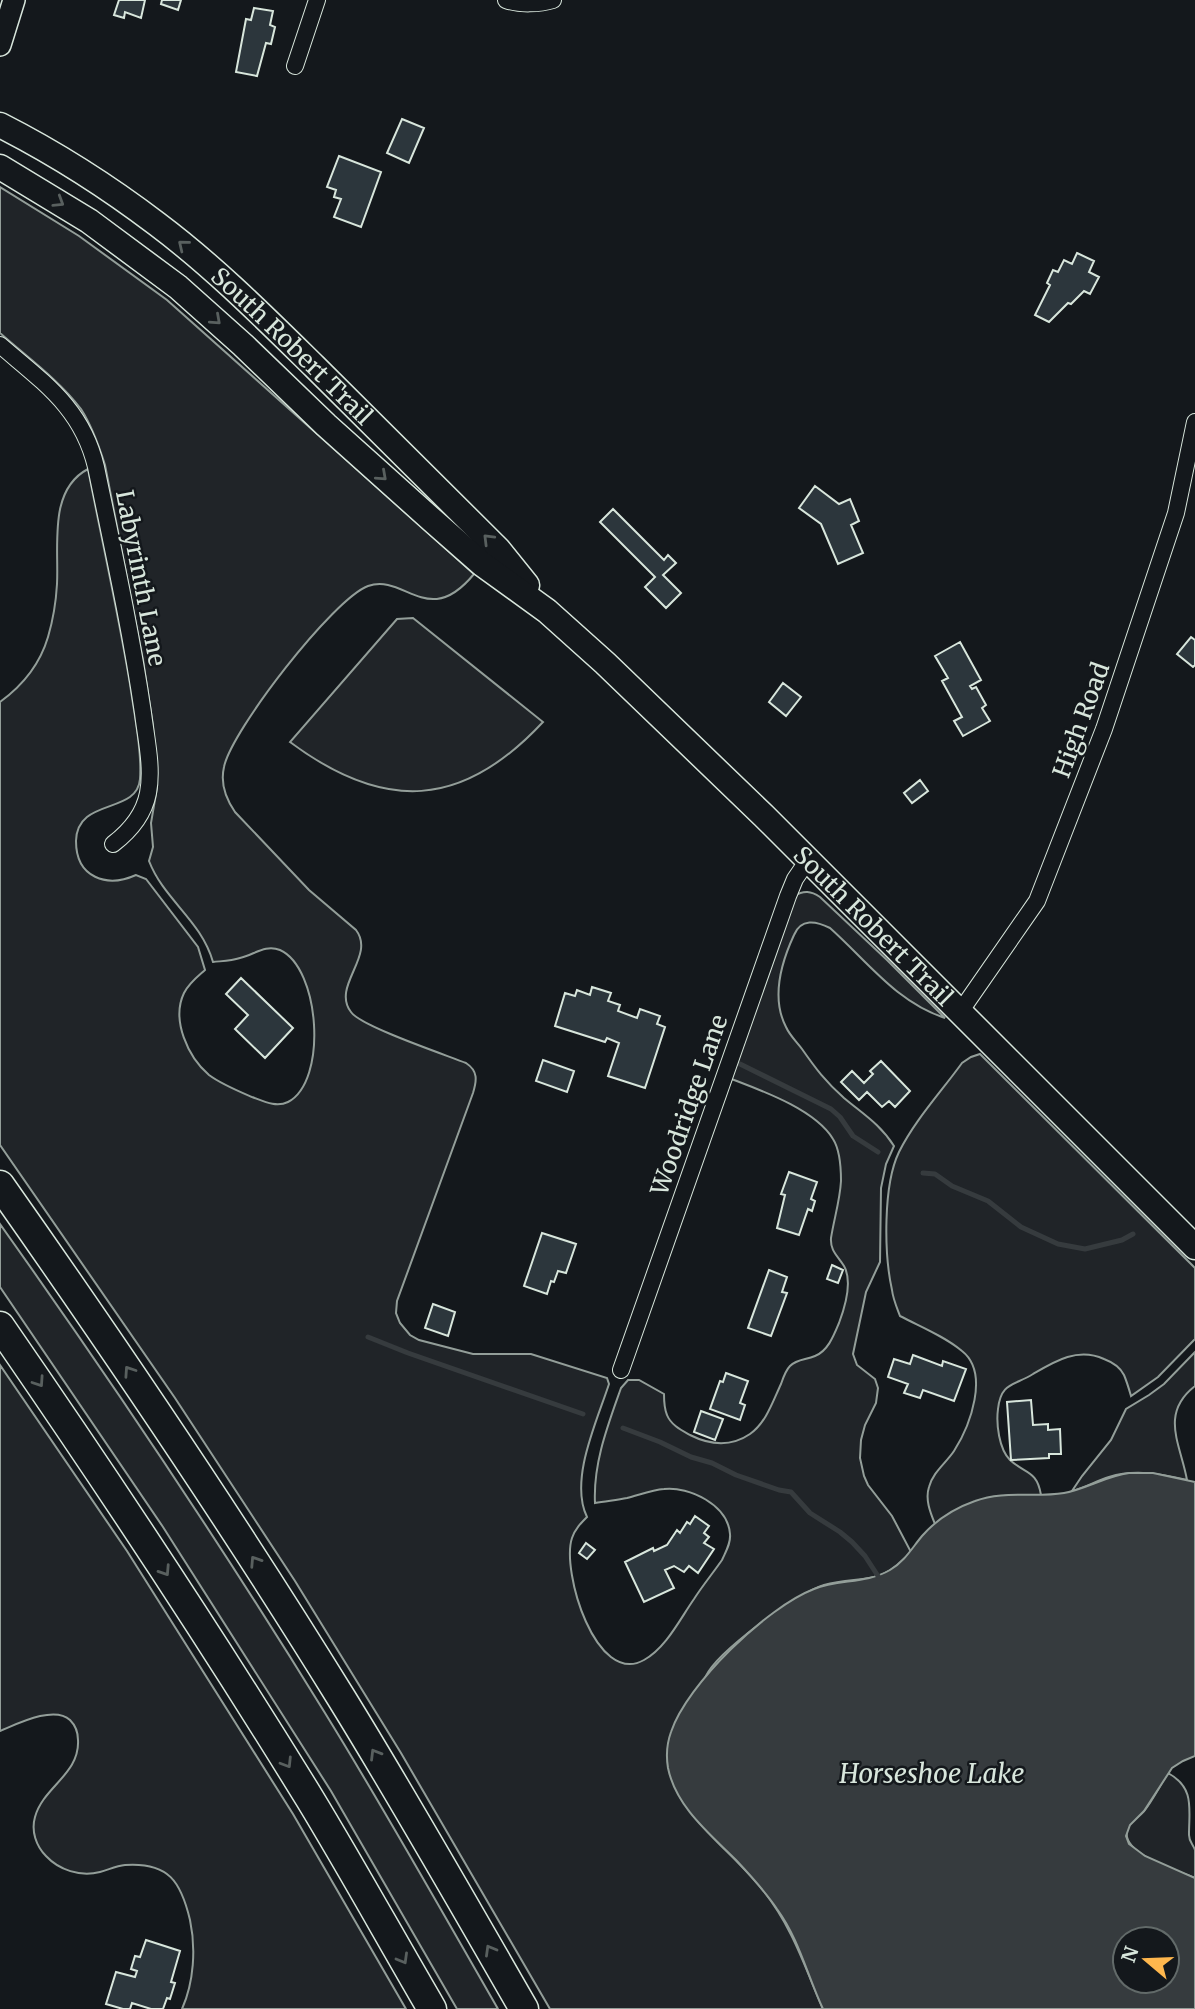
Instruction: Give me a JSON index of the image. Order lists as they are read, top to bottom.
{
  "streets": {
    "main road": ["South Robert Trail"],
    "street": ["Labyrinth Lane", "High Road", "Woodridge Lane"]
  },
  "crossings": [
    ["South Robert Trail", "High Road"],
    ["South Robert Trail", "Woodridge Lane"]
  ],
  "water": ["Horseshoe Lake"],
  "north": "left"
}
